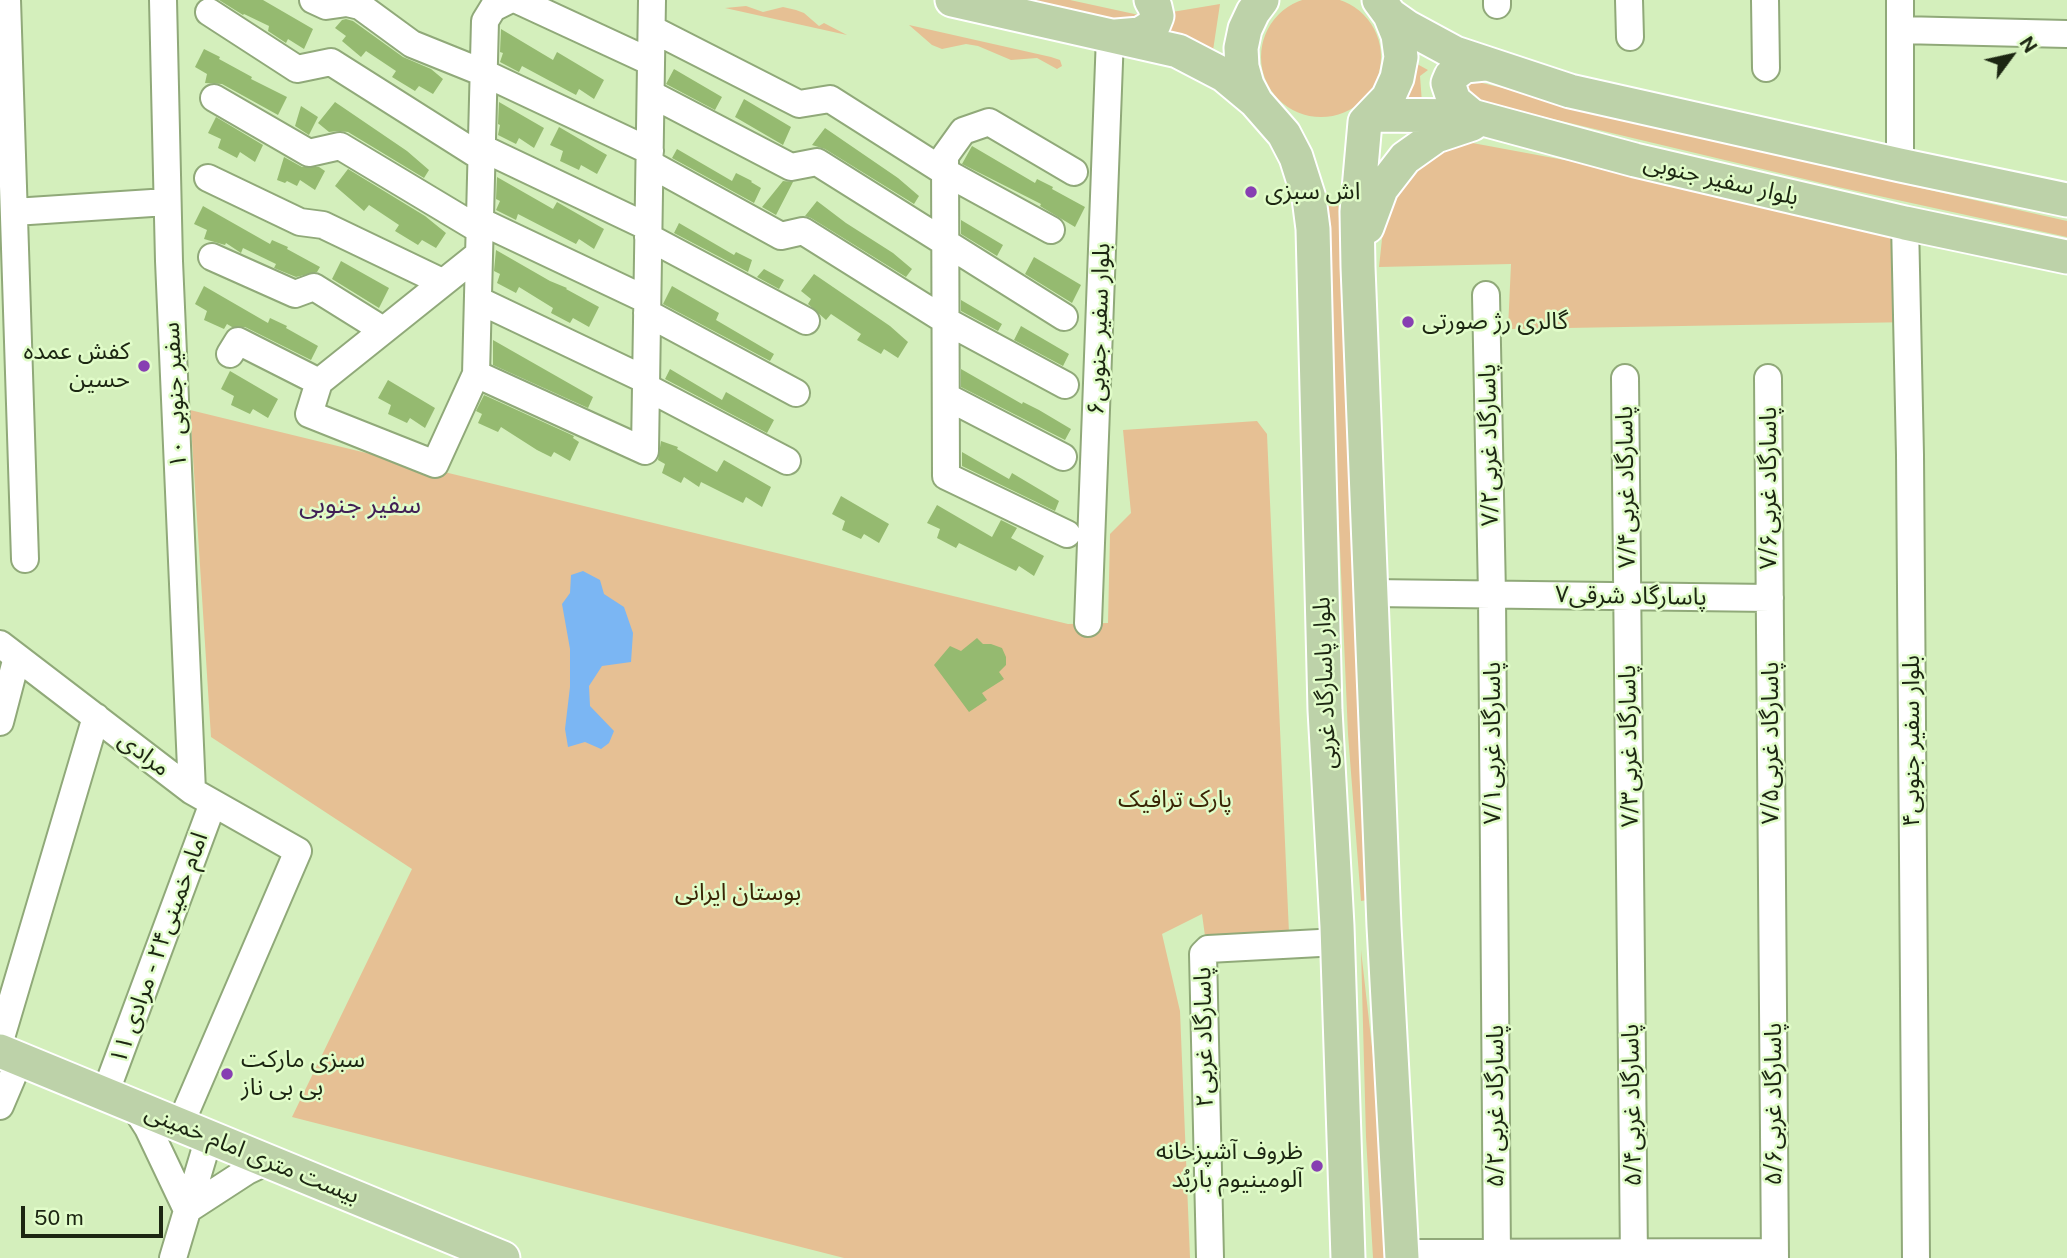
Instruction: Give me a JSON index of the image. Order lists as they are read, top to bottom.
{
  "streets": {
    "main road": ["بلوار سفیر جنوبی", "بلوار پاسارگاد غربی", "بیست متری امام خمینی"],
    "street": [
      "بلوار سفیر جنوبی۶",
      "سفیر جنوبی ۱۰",
      "پاسارگاد غربی۷/۲",
      "پاسارگاد غربی۷/۴",
      "پاسارگاد غربی۷/۶",
      "پاسارگاد شرقی۷",
      "بلوار سفیر جنوبی۴",
      "پاسارگاد غربی۷/۱",
      "پاسارگاد غربی۷/۵",
      "پاسارگاد غربی۷/۳",
      "مرادی",
      "امام خمینی۲۴ - مرادی ۱۱",
      "پاسارگاد غربی۲",
      "پاسارگاد غربی۵/۶",
      "پاسارگاد غربی۵/۴",
      "پاسارگاد غربی۵/۲"
    ]
  },
  "crossings": [
    ["بلوار سفیر جنوبی", "بلوار پاسارگاد غربی"],
    ["بلوار سفیر جنوبی", "بلوار سفیر جنوبی۴"],
    ["سفیر جنوبی ۱۰", "مرادی"],
    ["سفیر جنوبی ۱۰", "امام خمینی۲۴ - مرادی ۱۱"],
    ["پاسارگاد غربی۷/۲", "پاسارگاد شرقی۷"],
    ["پاسارگاد غربی۷/۲", "پاسارگاد غربی۷/۱"],
    ["پاسارگاد غربی۷/۴", "پاسارگاد شرقی۷"],
    ["پاسارگاد غربی۷/۴", "پاسارگاد غربی۷/۳"],
    ["پاسارگاد غربی۷/۶", "پاسارگاد شرقی۷"],
    ["پاسارگاد غربی۷/۶", "پاسارگاد غربی۷/۵"],
    ["پاسارگاد شرقی۷", "بلوار پاسارگاد غربی"],
    ["پاسارگاد شرقی۷", "پاسارگاد غربی۷/۱"],
    ["پاسارگاد شرقی۷", "پاسارگاد غربی۷/۵"],
    ["پاسارگاد شرقی۷", "پاسارگاد غربی۷/۳"],
    ["بلوار پاسارگاد غربی", "پاسارگاد غربی۲"],
    ["پاسارگاد غربی۷/۱", "پاسارگاد غربی۵/۲"],
    ["پاسارگاد غربی۷/۵", "پاسارگاد غربی۵/۶"],
    ["پاسارگاد غربی۷/۳", "پاسارگاد غربی۵/۴"],
    ["مرادی", "امام خمینی۲۴ - مرادی ۱۱"],
    ["مرادی", "بیست متری امام خمینی"],
    ["امام خمینی۲۴ - مرادی ۱۱", "بیست متری امام خمینی"]
  ],
  "districts": ["سفیر جنوبی"],
  "parks": ["پارک ترافیک", "بوستان ایرانی"],
  "places": [
    "اش سبزی",
    "گالری رژ صورتی",
    "کفش عمده حسین",
    "سبزی مارکت بی بی ناز",
    "ظروف آشپزخانه آلومینیوم باربُد"
  ],
  "scale_bar": "50 m",
  "north": "top right"
}
